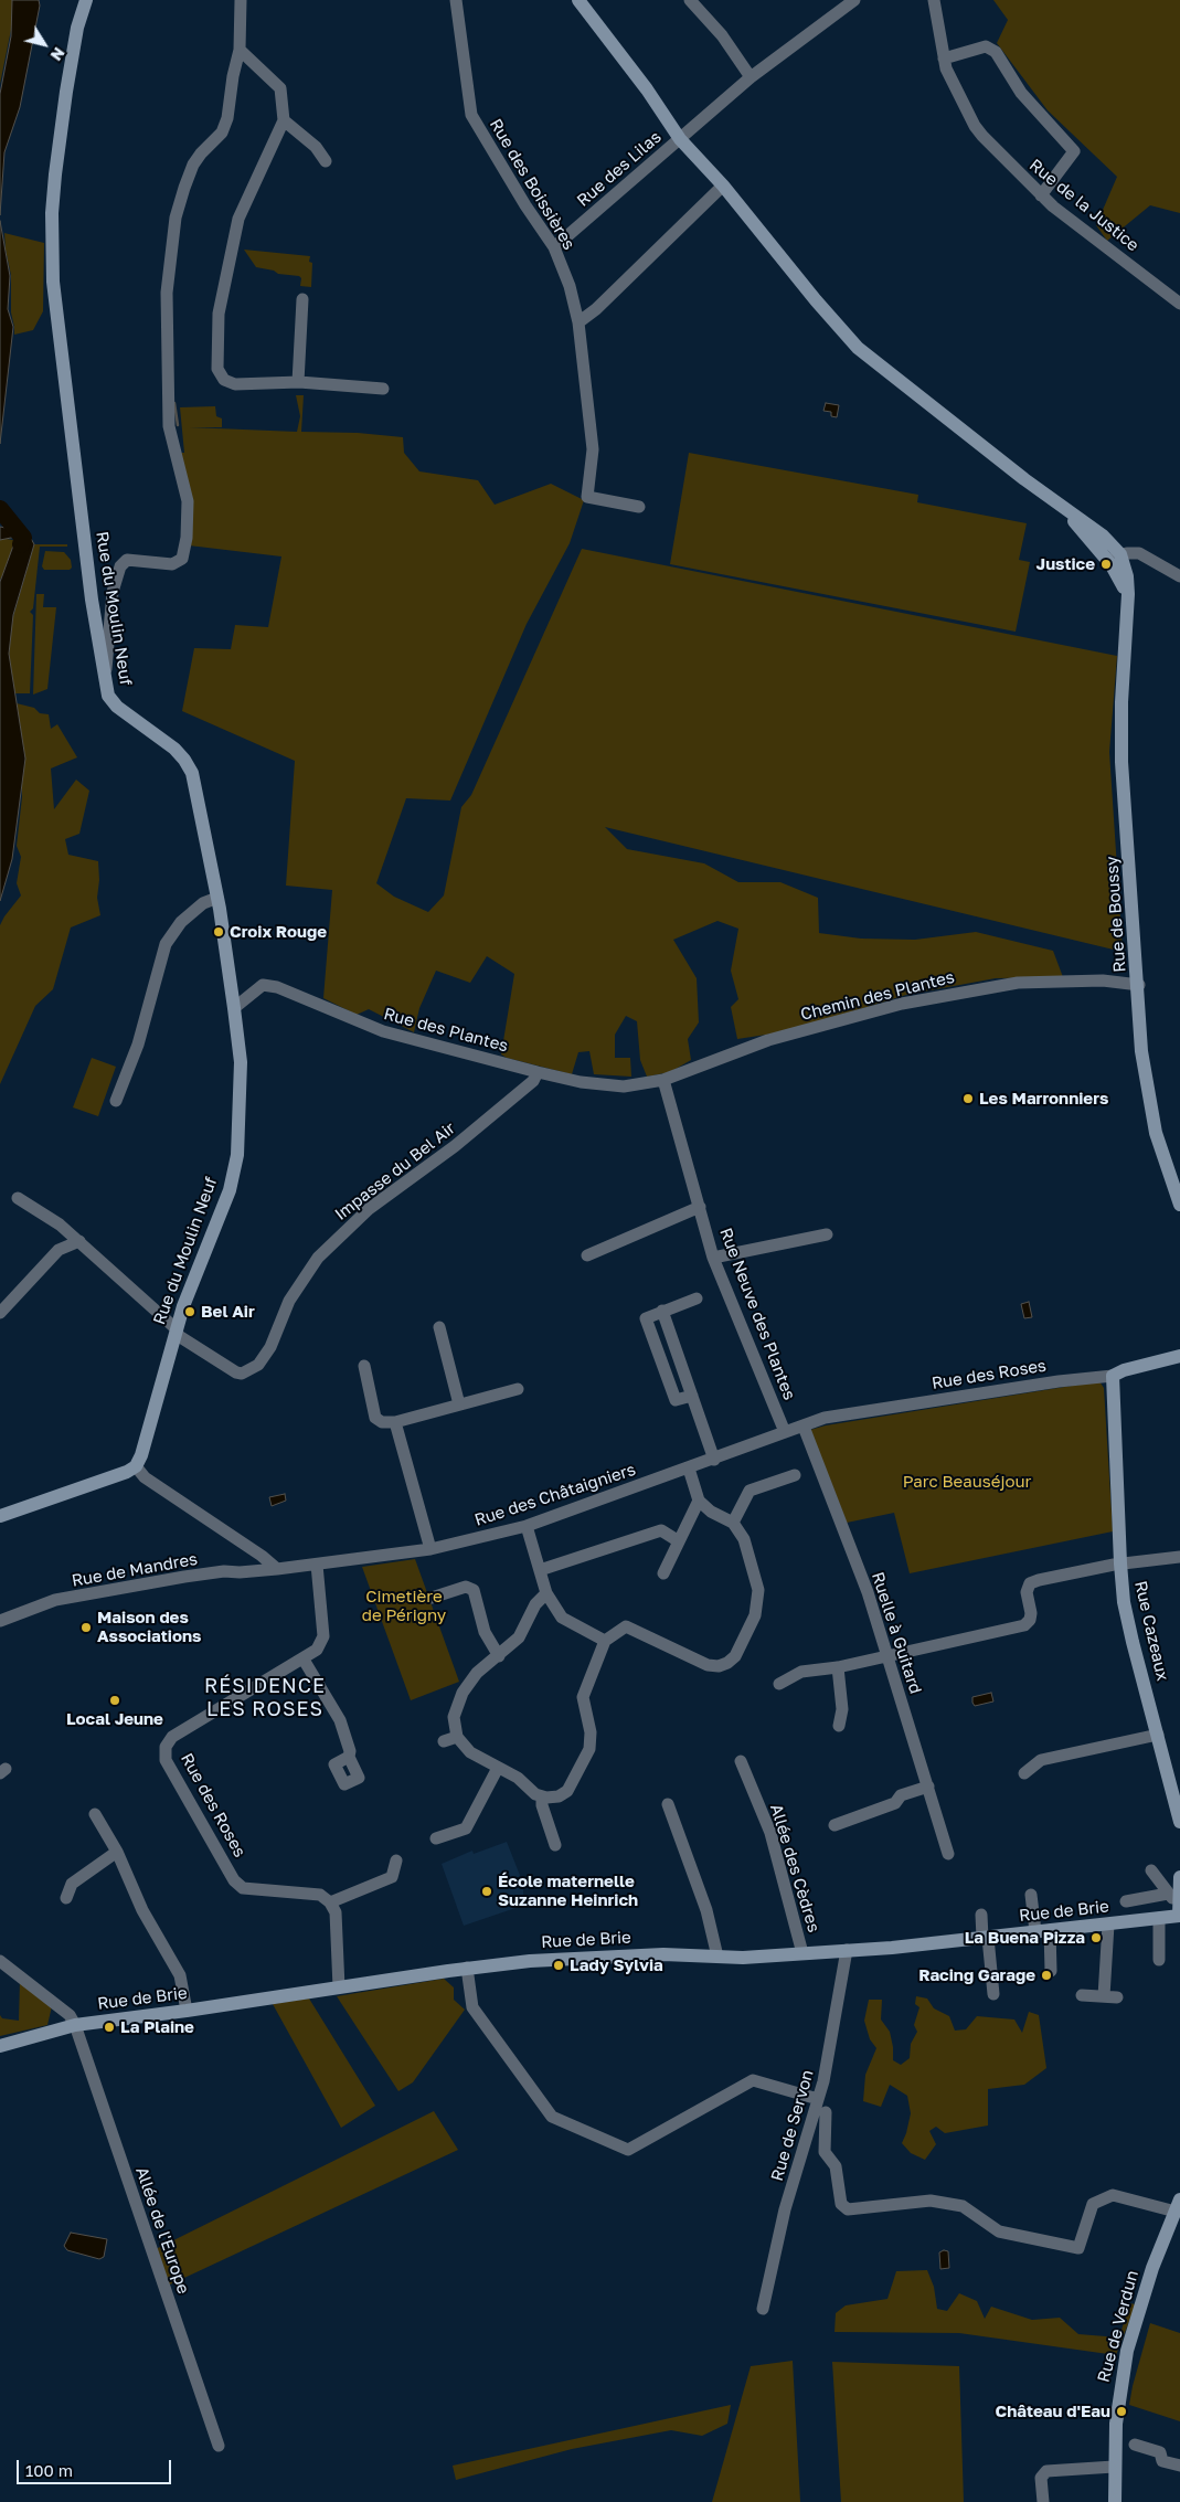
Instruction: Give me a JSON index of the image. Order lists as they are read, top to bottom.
{
  "streets": {
    "street": [
      "Rue des Lilas",
      "Rue des Boissières",
      "Rue de la Justice",
      "Rue du Moulin Neuf",
      "Rue de Boussy",
      "Chemin des Plantes",
      "Rue des Plantes",
      "Impasse du Bel Air",
      "Rue Neuve des Plantes",
      "Rue des Roses",
      "Rue des Châtaigniers",
      "Rue de Mandres",
      "Rue Cazeaux",
      "Ruelle à Guitard",
      "Allée des Cèdres",
      "Rue de Brie",
      "Rue de Servon",
      "Allée de l'Europe",
      "Rue de Verdun"
    ]
  },
  "crossings": [
    ["Rue des Lilas", "Rue des Boissières"],
    ["Rue des Lilas", "Rue de Boussy"],
    ["Rue du Moulin Neuf", "Rue des Plantes"],
    ["Rue du Moulin Neuf", "Impasse du Bel Air"],
    ["Rue de Boussy", "Chemin des Plantes"],
    ["Chemin des Plantes", "Rue des Plantes"],
    ["Chemin des Plantes", "Rue Neuve des Plantes"],
    ["Rue des Plantes", "Impasse du Bel Air"],
    ["Rue des Plantes", "Rue Neuve des Plantes"],
    ["Rue Neuve des Plantes", "Rue des Châtaigniers"],
    ["Rue des Roses", "Rue des Châtaigniers"],
    ["Rue des Roses", "Rue Cazeaux"],
    ["Rue des Roses", "Ruelle à Guitard"],
    ["Rue des Châtaigniers", "Rue de Mandres"],
    ["Rue des Châtaigniers", "Ruelle à Guitard"],
    ["Allée des Cèdres", "Rue de Brie"],
    ["Rue de Brie", "Rue de Servon"],
    ["Rue de Brie", "Allée de l'Europe"]
  ],
  "districts": ["RÉSIDENCE LES ROSES"],
  "parks": ["Parc Beauséjour", "Cimetière de Périgny"],
  "places": [
    "Justice",
    "Croix Rouge",
    "Les Marronniers",
    "Bel Air",
    "Maison des Associations",
    "Local Jeune",
    "École maternelle Suzanne Heinrich",
    "La Buena Pizza",
    "Lady Sylvia",
    "Racing Garage",
    "La Plaine",
    "Château d'Eau"
  ],
  "scale_bar": "100 m",
  "north": "bottom right"
}
